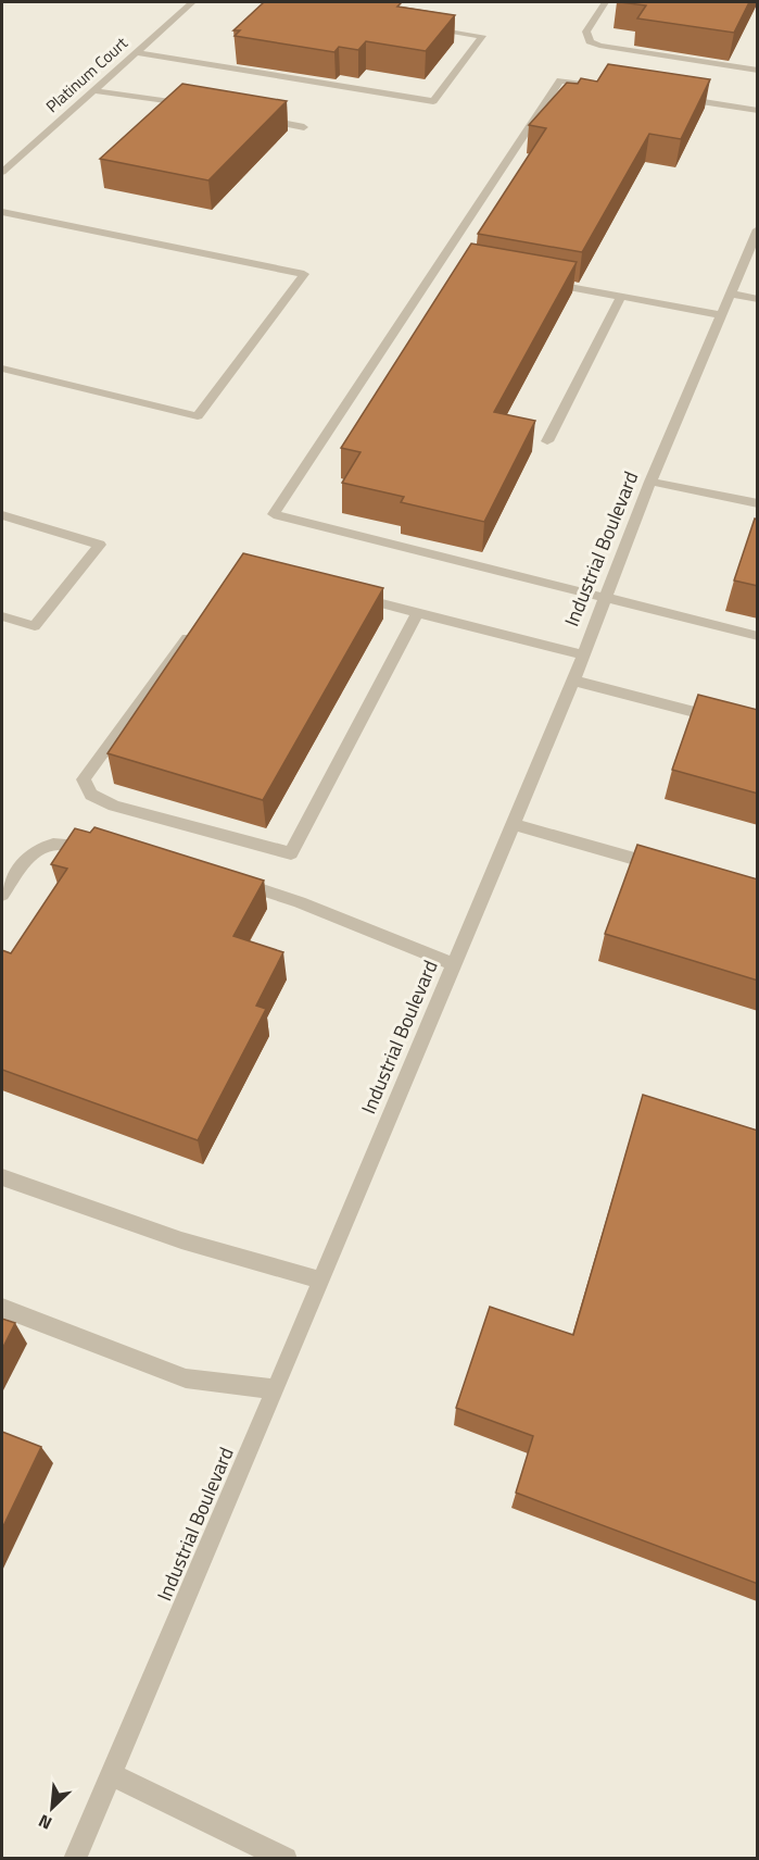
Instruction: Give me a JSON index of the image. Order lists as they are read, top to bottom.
{
  "streets": {
    "street": ["Platinum Court", "Industrial Boulevard"]
  },
  "north": "bottom left"
}
